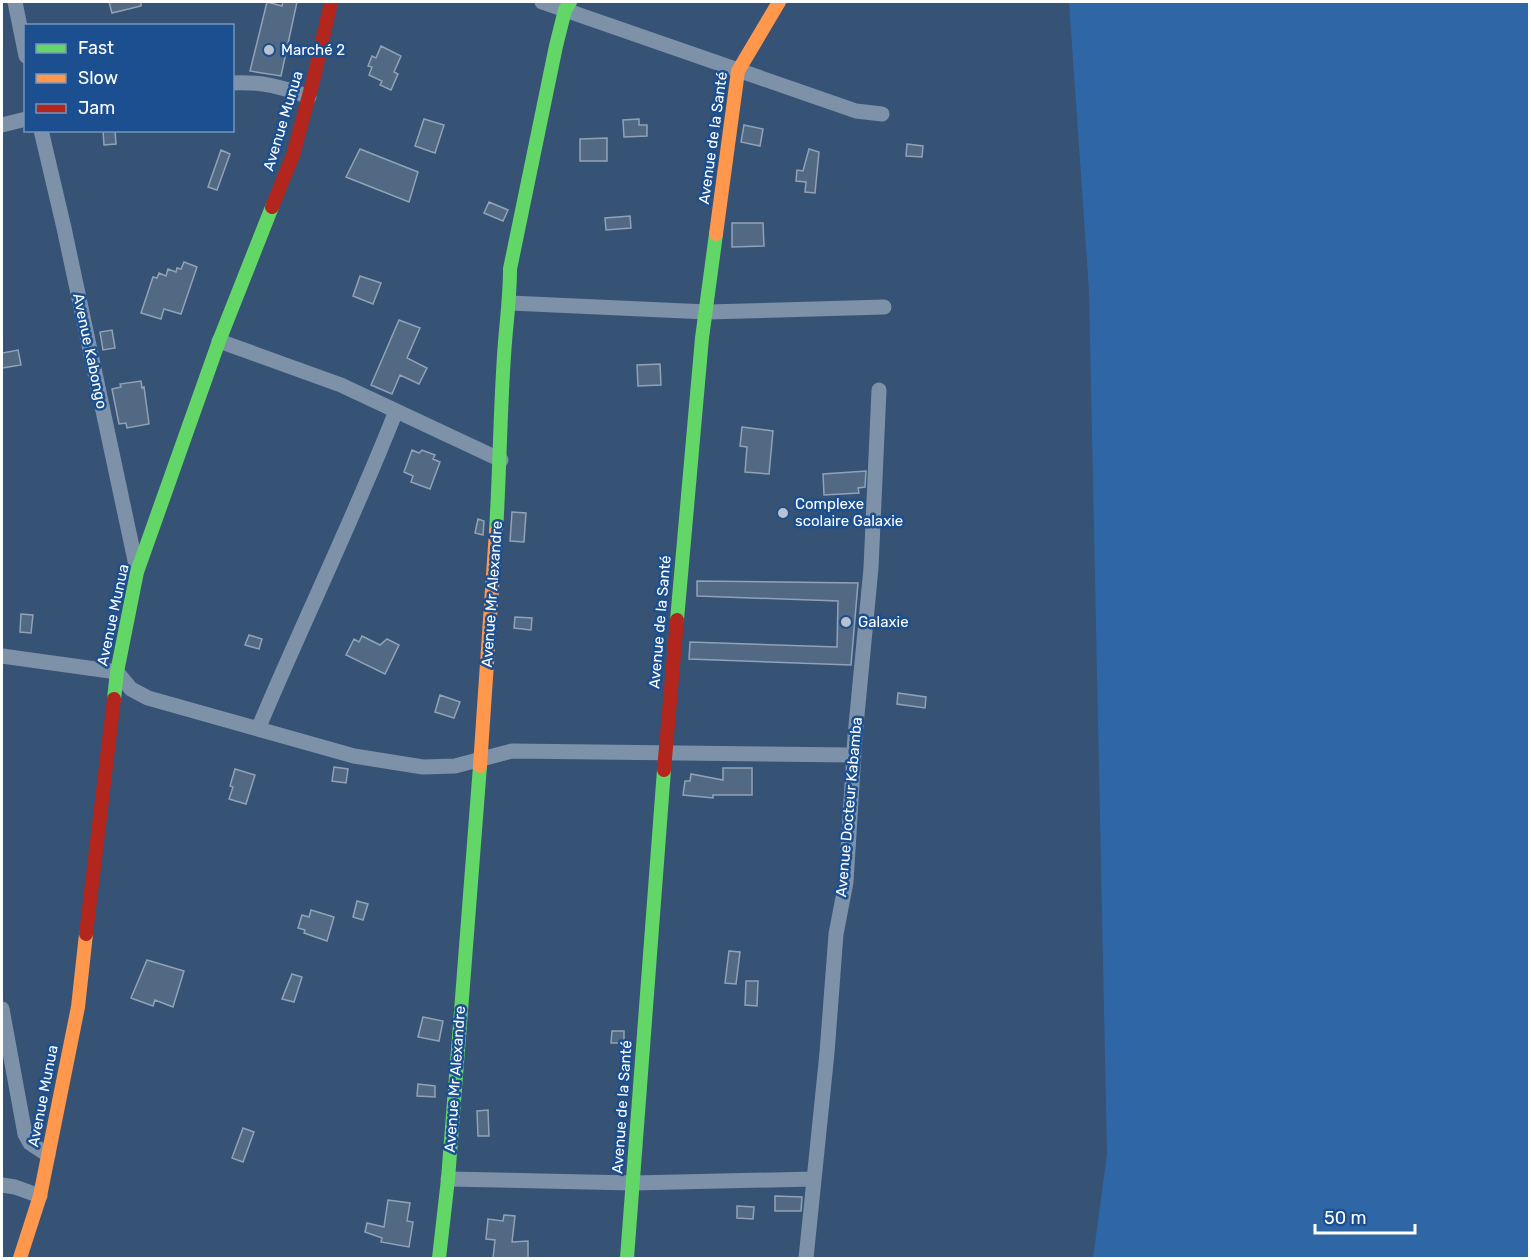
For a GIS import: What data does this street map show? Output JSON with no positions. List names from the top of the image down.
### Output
{
  "streets": {
    "street": [
      "Avenue Munua",
      "Avenue de la Santé",
      "Avenue Kabongo",
      "Avenue Mr Alexandre",
      "Avenue Docteur Kabamba"
    ]
  },
  "crossings": [
    ["Avenue Munua", "Avenue Kabongo"]
  ],
  "places": ["Marché 2", "Complexe scolaire Galaxie", "Galaxie"],
  "legend": ["Fast", "Slow", "Jam"],
  "scale_bar": "50 m"
}
